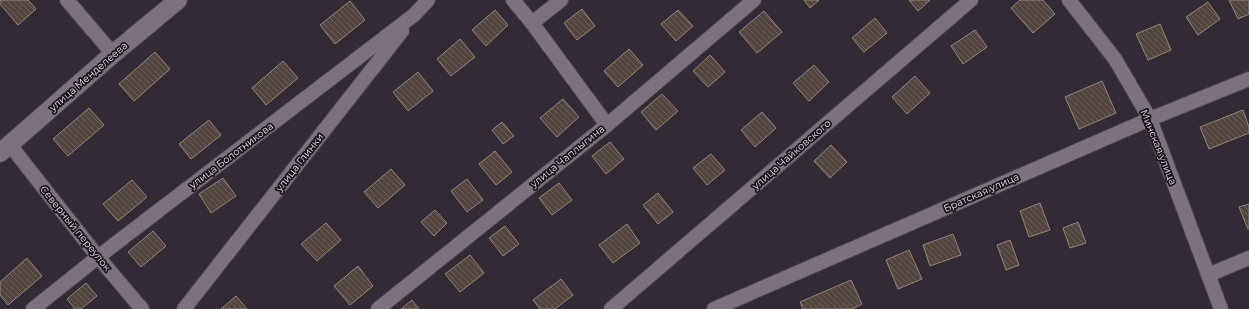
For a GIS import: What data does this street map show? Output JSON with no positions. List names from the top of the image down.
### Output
{
  "streets": {
    "street": [
      "улица Менделеева",
      "Минская улица",
      "улица Чайковского",
      "улица Болотникова",
      "улица Чаплыгина",
      "улица Глинки",
      "Братская улица",
      "Северный переулок"
    ]
  },
  "crossings": [
    ["улица Менделеева", "Северный переулок"],
    ["Минская улица", "Братская улица"],
    ["улица Болотникова", "улица Глинки"],
    ["улица Болотникова", "Северный переулок"]
  ]
}
